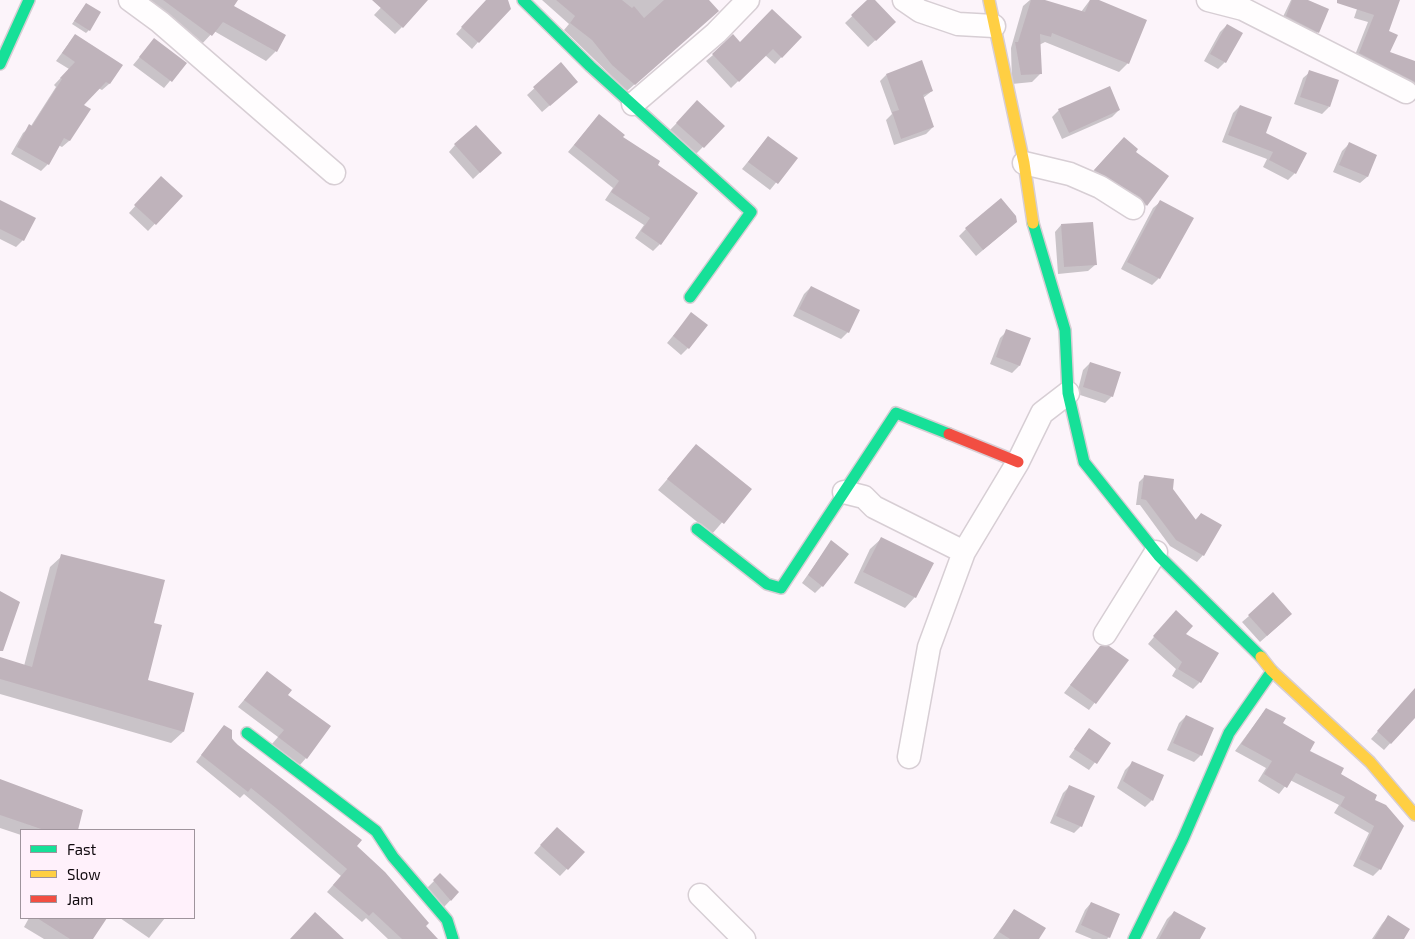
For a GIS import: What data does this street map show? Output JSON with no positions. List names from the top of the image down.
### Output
{
  "legend": ["Fast", "Slow", "Jam"]
}
